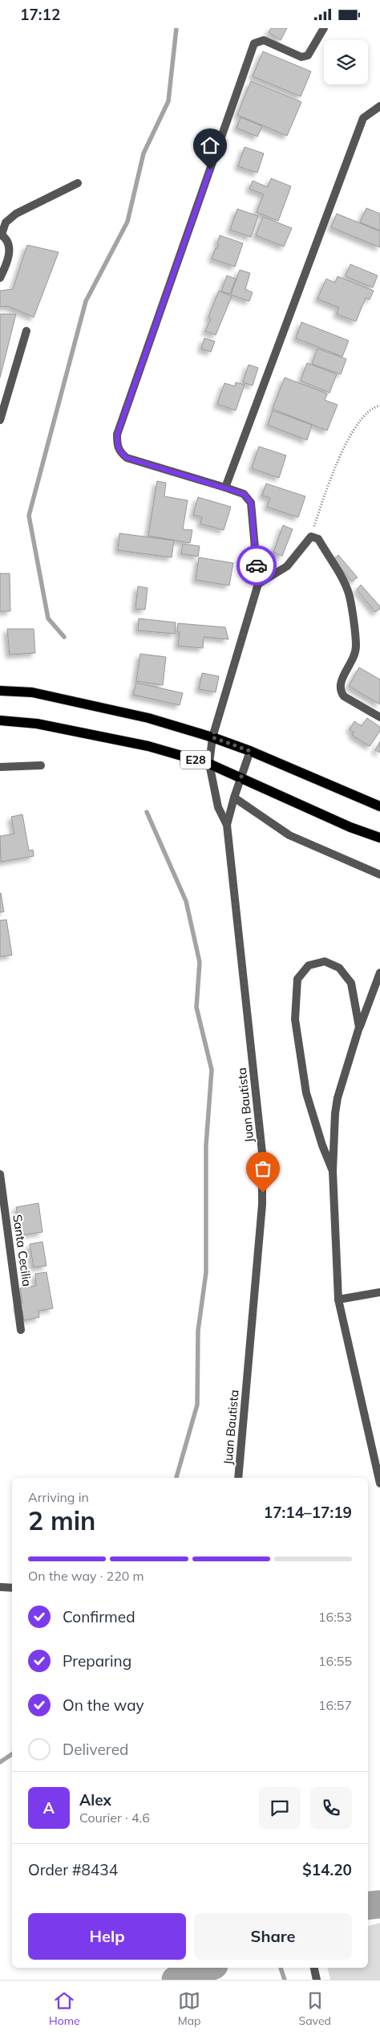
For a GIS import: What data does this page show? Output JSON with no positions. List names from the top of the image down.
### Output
{
  "streets": {
    "main road": ["E28"],
    "street": ["Juan Bautista", "Santa Cecilia"]
  },
  "crossings": [
    ["E28", "Juan Bautista"]
  ],
  "page": {
    "status": "17:12",
    "heading": ["2 min", "Arriving in", "17:14–17:19"],
    "panel": [
      "Alex",
      "Courier · 4.6",
      "Order #8434",
      "$14.20"
    ],
    "bar": "On the way · 220 m",
    "list": [
      ["Confirmed", "16:53"],
      ["Preparing", "16:55"],
      ["On the way", "16:57"],
      "Delivered"
    ],
    "round": "A",
    "buttons": ["Help", "Share"],
    "tabs": ["Home", "Map", "Saved"]
  }
}
